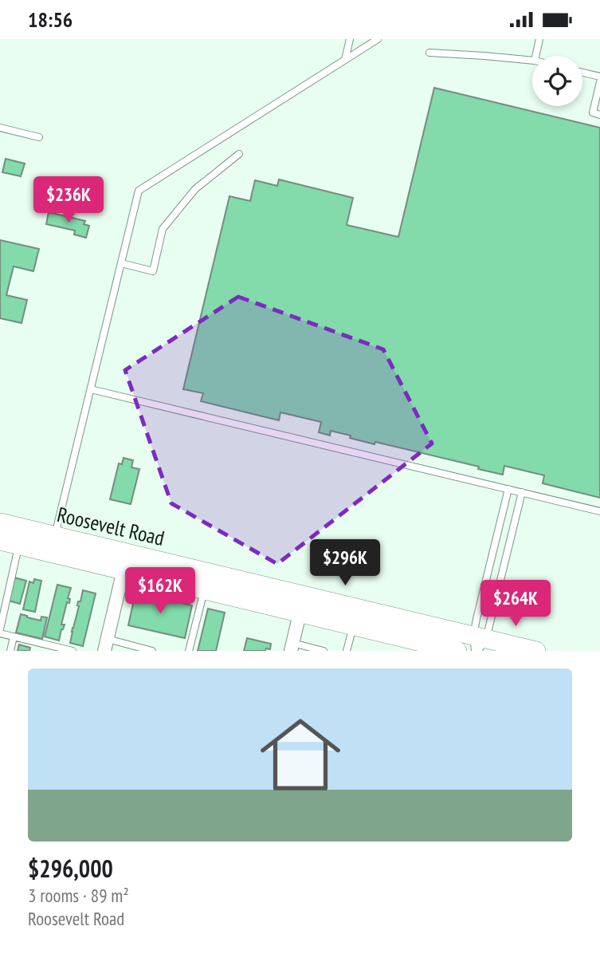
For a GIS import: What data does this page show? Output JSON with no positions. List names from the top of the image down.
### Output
{
  "streets": {
    "main road": ["Roosevelt Road"]
  },
  "page": {
    "status": "18:56",
    "price": [
      "$236K",
      "$296K",
      "$162K",
      "$264K"
    ],
    "list": [
      {
        "name": "$296,000",
        "note": "3 rooms · 89 m² · Roosevelt Road"
      }
    ]
  }
}
